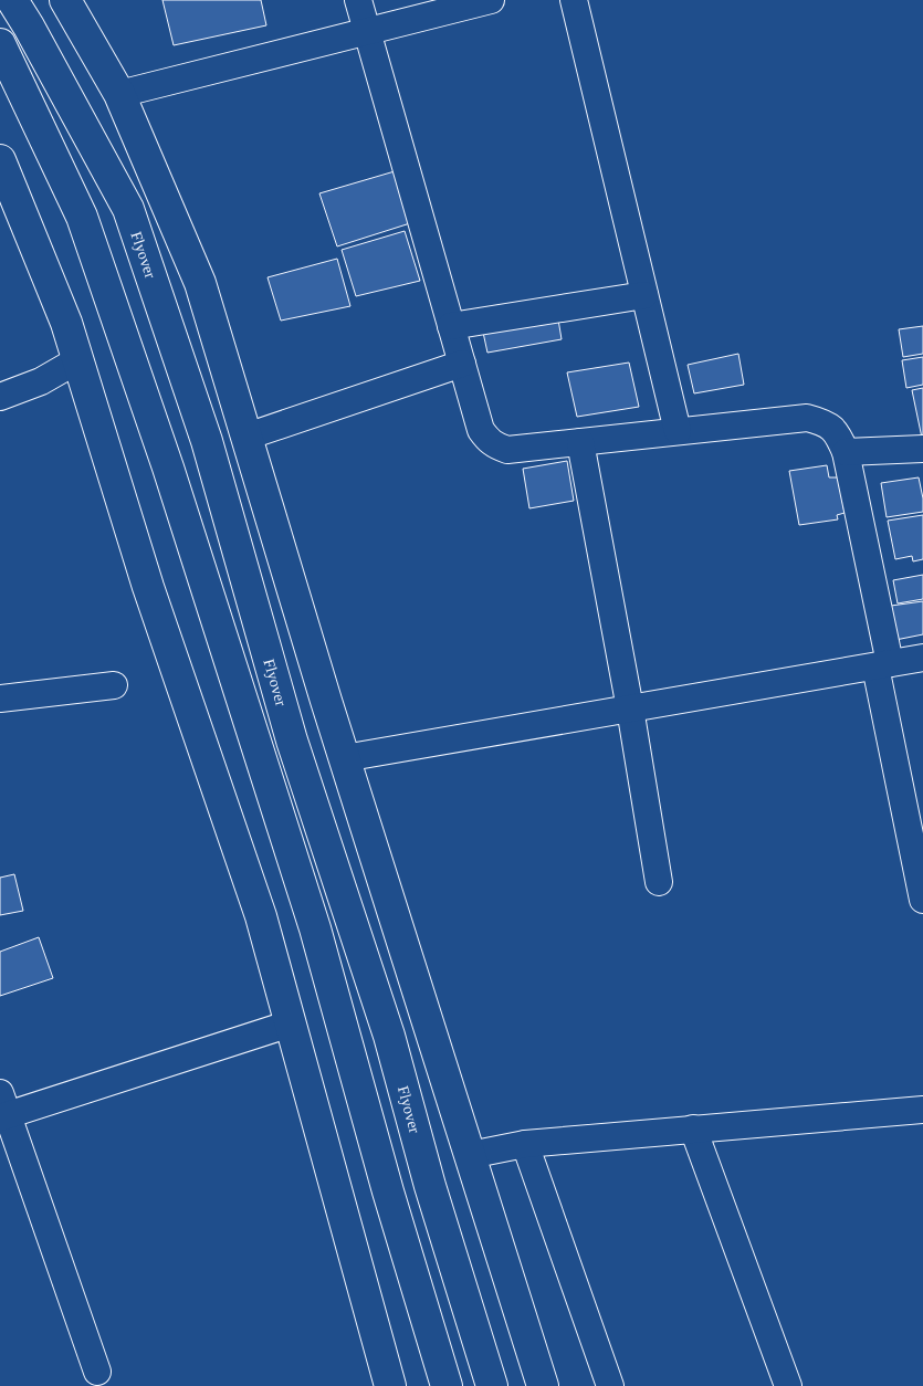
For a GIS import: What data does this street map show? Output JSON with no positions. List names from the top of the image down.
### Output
{
  "streets": {
    "main road": ["Flyover"]
  }
}
